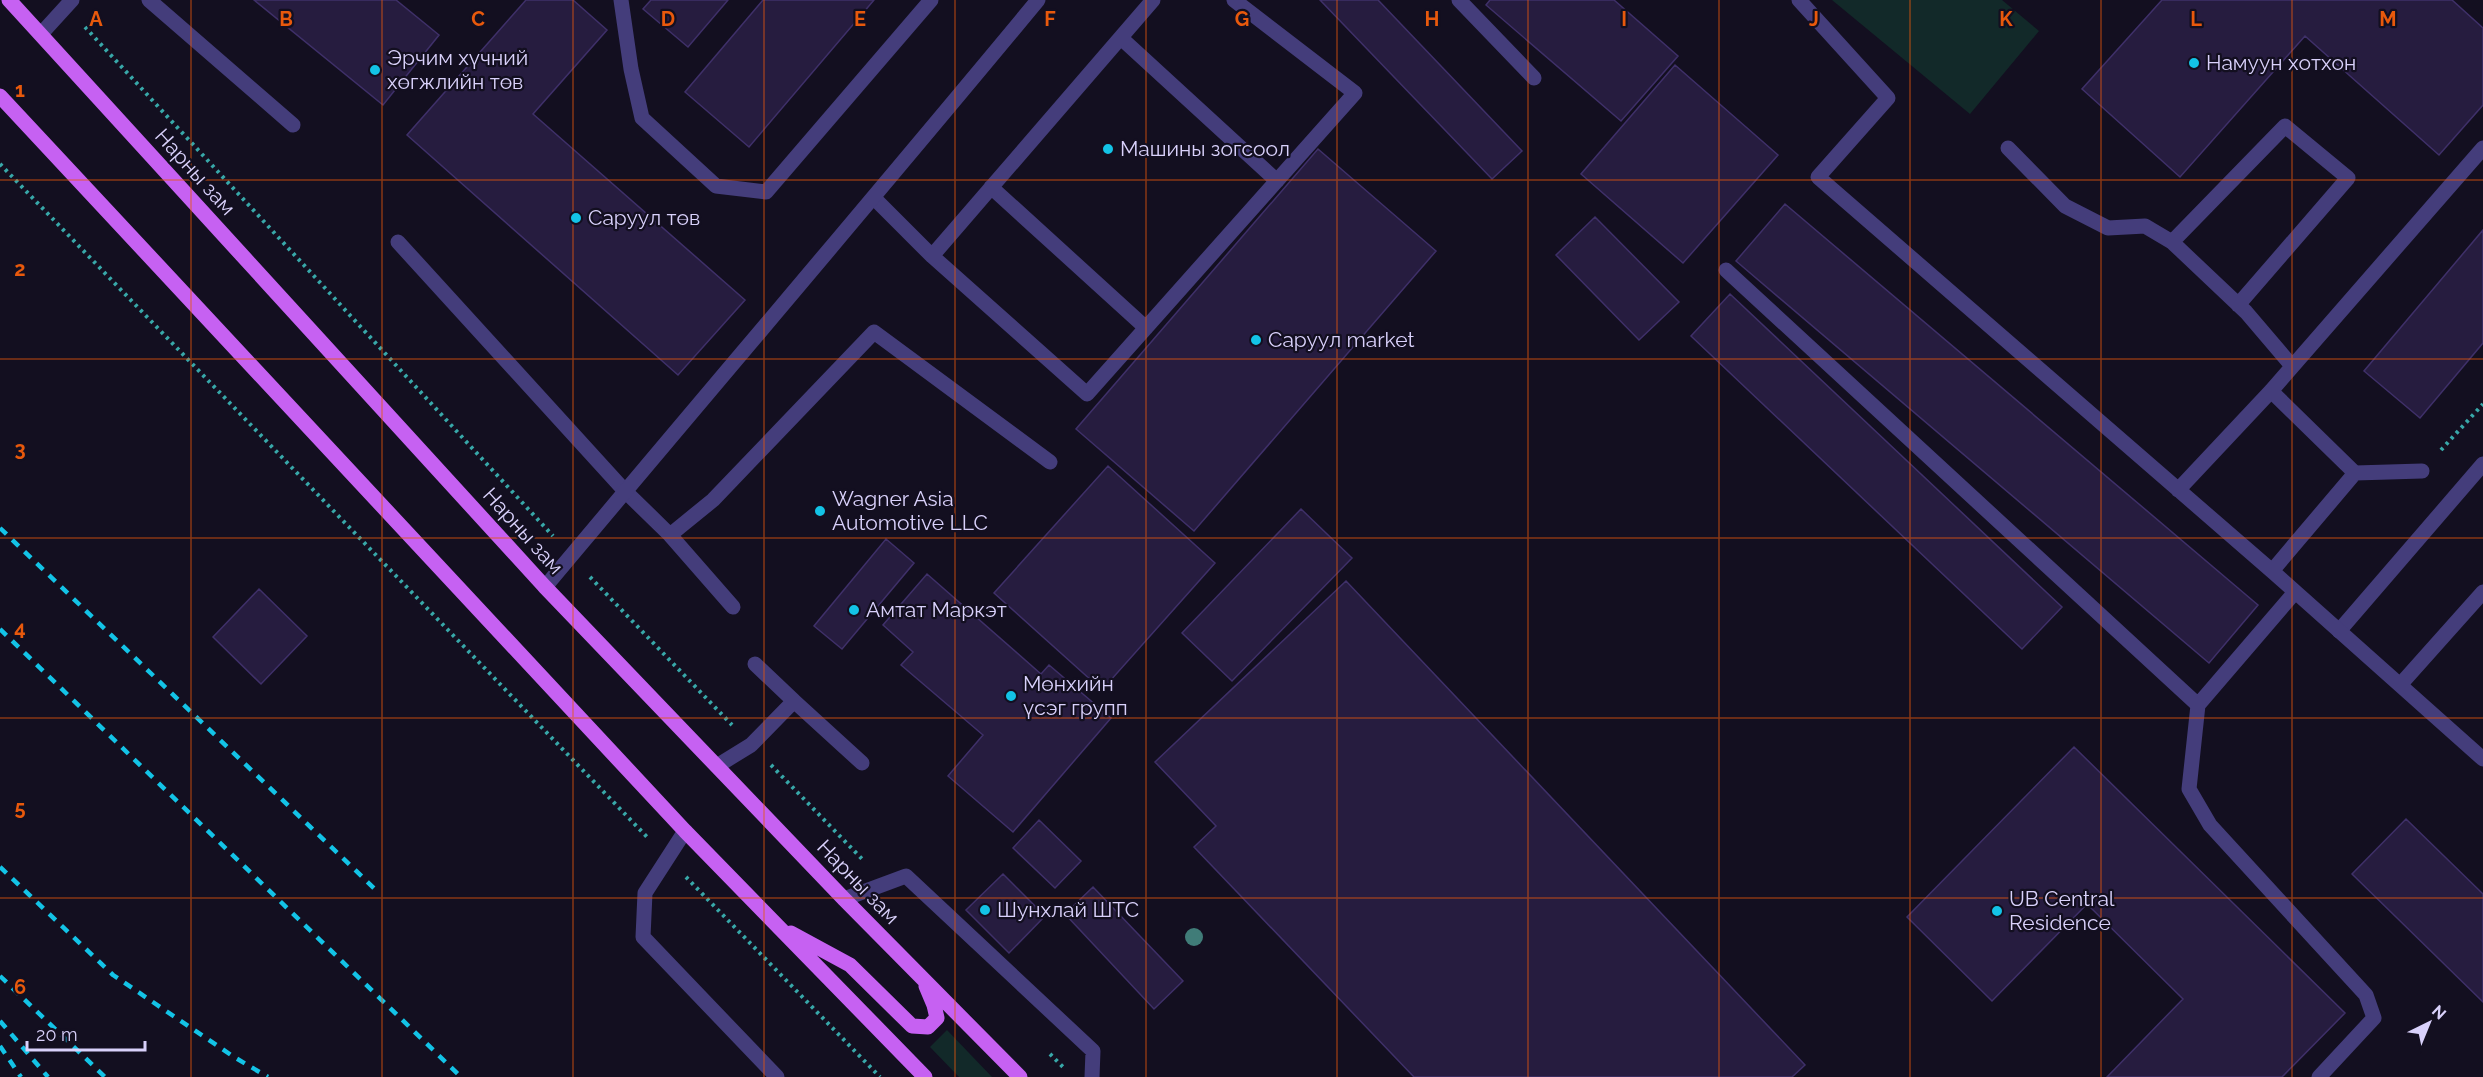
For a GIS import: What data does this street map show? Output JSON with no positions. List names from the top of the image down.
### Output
{
  "streets": {
    "main road": ["Нарны зам"]
  },
  "places": [
    "Намуун хотхон",
    "Эрчим хүчний хөгжлийн төв",
    "Машины зогсоол",
    "Саруул төв",
    "Саруул market",
    "Wagner Asia Automotive LLC",
    "Амтат Маркэт",
    "Мөнхийн үсэг групп",
    "Шунхлай ШТС",
    "UB Central Residence"
  ],
  "scale_bar": "20 m",
  "north": "top right",
  "grid": {
    "columns": [
      "A",
      "B",
      "C",
      "D",
      "E",
      "F",
      "G",
      "H",
      "I",
      "J",
      "K",
      "L",
      "M"
    ],
    "rows": [
      "1",
      "2",
      "3",
      "4",
      "5",
      "6"
    ]
  }
}
